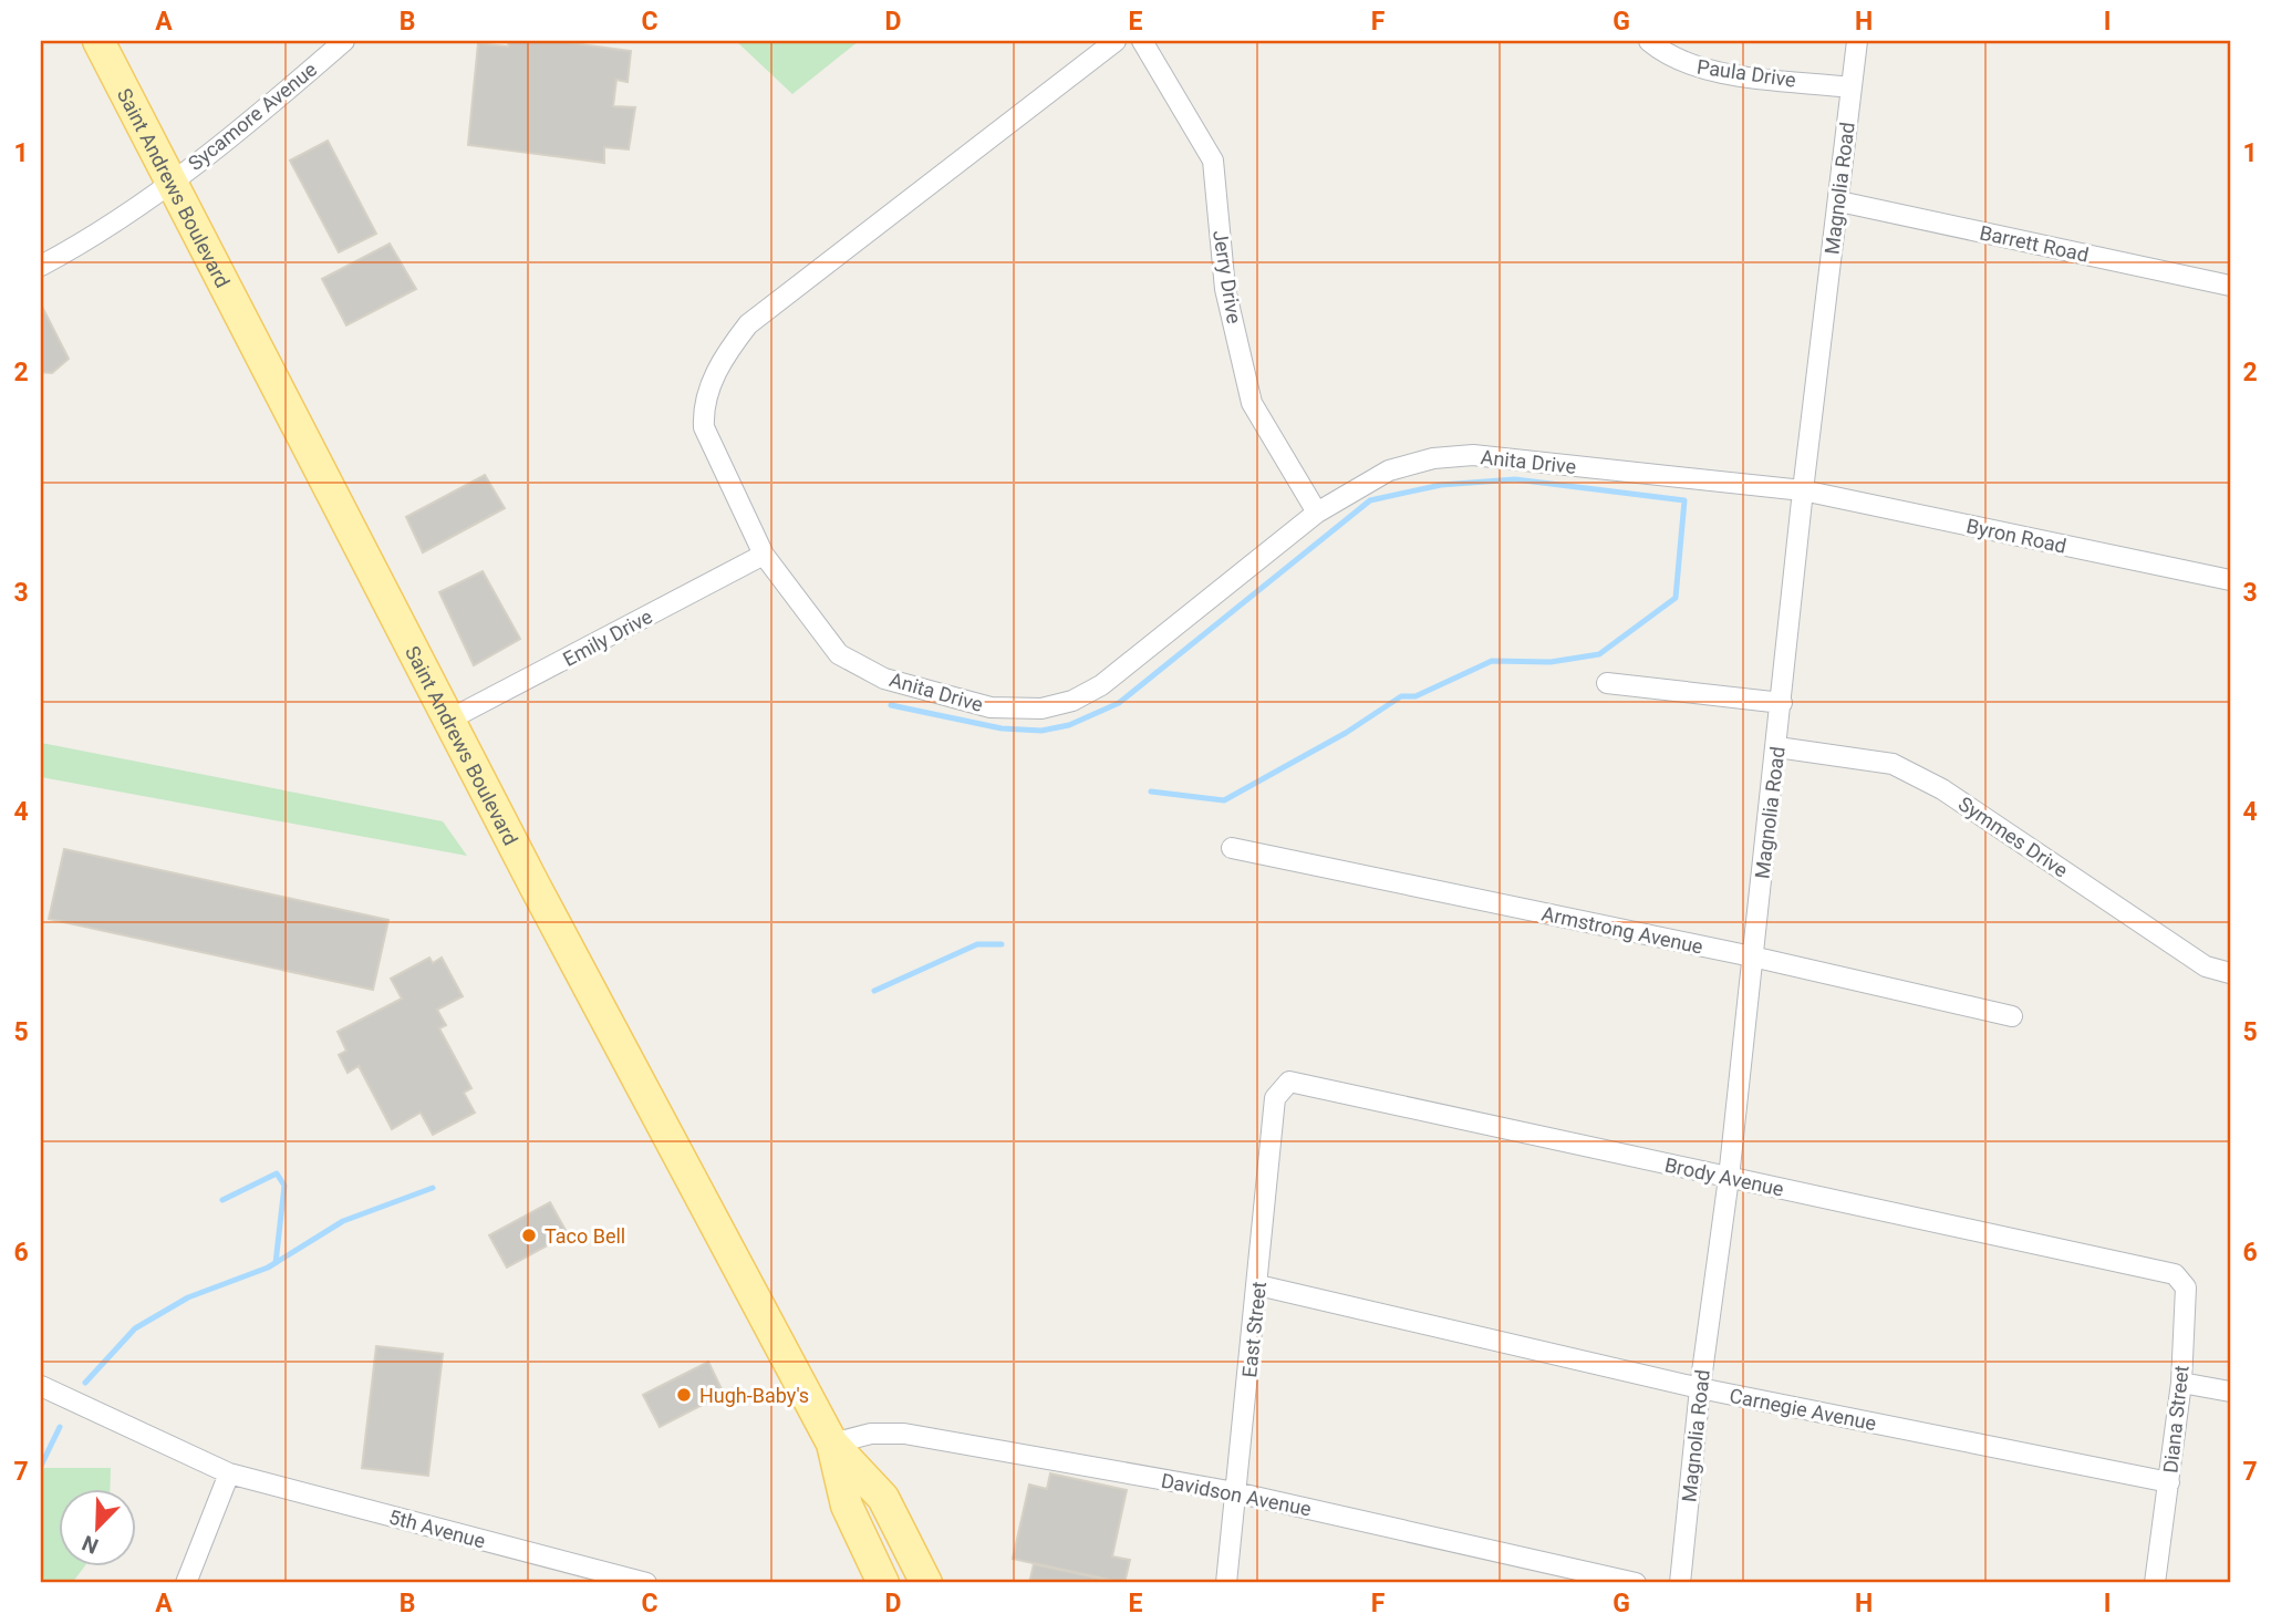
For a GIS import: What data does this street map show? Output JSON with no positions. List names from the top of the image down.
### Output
{
  "streets": {
    "main road": ["Saint Andrews Boulevard"],
    "street": [
      "Paula Drive",
      "Sycamore Avenue",
      "Magnolia Road",
      "Barrett Road",
      "Jerry Drive",
      "Anita Drive",
      "Byron Road",
      "Emily Drive",
      "Symmes Drive",
      "Armstrong Avenue",
      "Brody Avenue",
      "East Street",
      "Carnegie Avenue",
      "Diana Street",
      "Davidson Avenue",
      "5th Avenue"
    ]
  },
  "crossings": [
    ["Paula Drive", "Magnolia Road"],
    ["Sycamore Avenue", "Saint Andrews Boulevard"],
    ["Saint Andrews Boulevard", "Emily Drive"],
    ["Saint Andrews Boulevard", "Davidson Avenue"],
    ["Magnolia Road", "Barrett Road"],
    ["Magnolia Road", "Anita Drive"],
    ["Magnolia Road", "Byron Road"],
    ["Magnolia Road", "Symmes Drive"],
    ["Magnolia Road", "Armstrong Avenue"],
    ["Magnolia Road", "Brody Avenue"],
    ["Magnolia Road", "Carnegie Avenue"],
    ["Jerry Drive", "Anita Drive"],
    ["Anita Drive", "Byron Road"],
    ["Anita Drive", "Emily Drive"],
    ["Brody Avenue", "East Street"],
    ["Brody Avenue", "Diana Street"],
    ["East Street", "Carnegie Avenue"],
    ["East Street", "Davidson Avenue"],
    ["Carnegie Avenue", "Diana Street"]
  ],
  "places": ["Taco Bell", "Hugh-Baby's"],
  "north": "bottom left",
  "grid": {
    "columns": [
      "A",
      "B",
      "C",
      "D",
      "E",
      "F",
      "G",
      "H",
      "I"
    ],
    "rows": [
      "1",
      "2",
      "3",
      "4",
      "5",
      "6",
      "7"
    ]
  }
}
